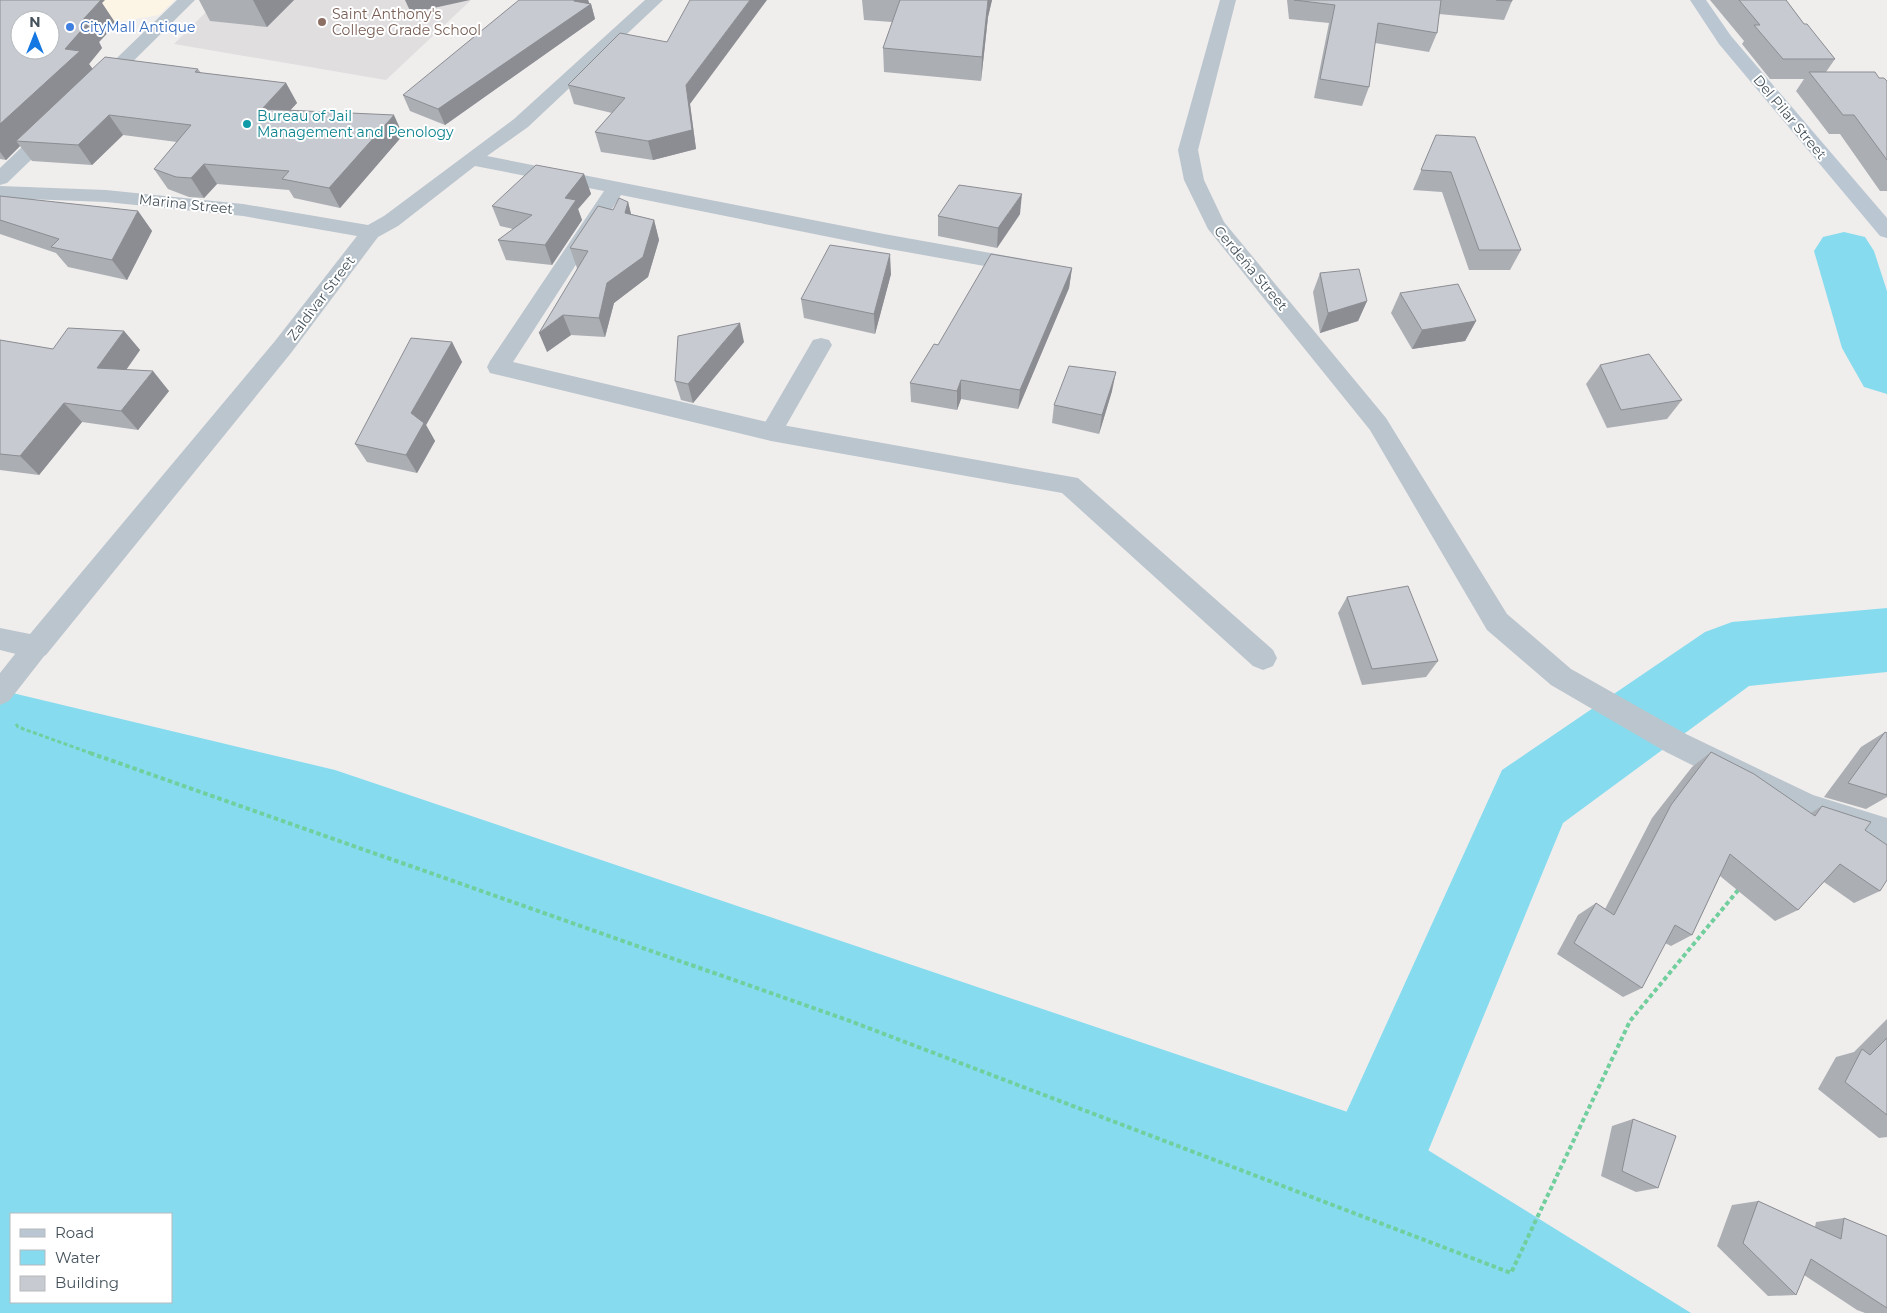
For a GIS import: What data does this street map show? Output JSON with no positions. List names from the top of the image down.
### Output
{
  "streets": {
    "street": [
      "Del Pilar Street",
      "Marina Street",
      "Cerdeña Street",
      "Zaldivar Street"
    ]
  },
  "crossings": [
    ["Marina Street", "Zaldivar Street"]
  ],
  "places": ["Saint Anthony's College Grade School", "CityMall Antique", "Bureau of Jail Management and Penology"],
  "legend": ["Road", "Water", "Building"],
  "north": "top"
}
